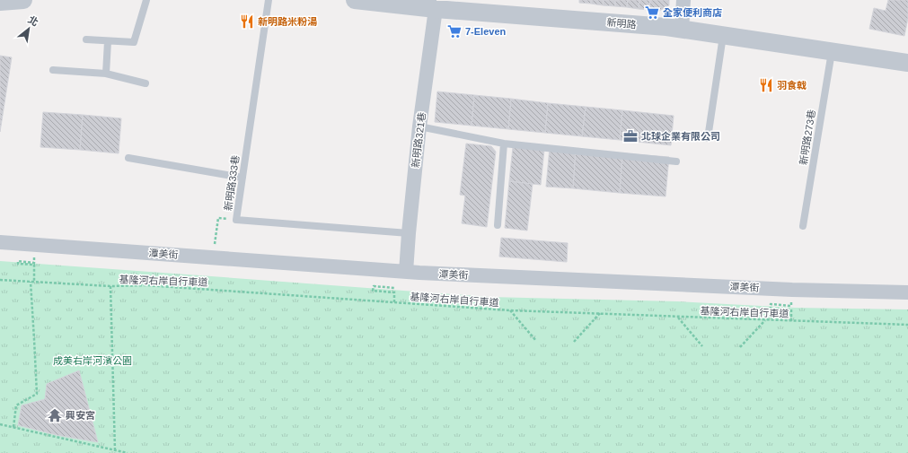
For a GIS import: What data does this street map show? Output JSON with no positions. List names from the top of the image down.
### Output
{
  "streets": {
    "street": ["新明路", "新明路321巷", "潭美街"],
    "lane": ["新明路273巷", "新明路333巷"],
    "path": ["基隆河右岸自行車道"]
  },
  "crossings": [
    ["新明路", "新明路273巷"],
    ["新明路", "新明路321巷"],
    ["新明路321巷", "新明路333巷"],
    ["新明路321巷", "潭美街"]
  ],
  "parks": ["成美右岸河濱公園"],
  "places": {
    "supermarket": ["全家便利商店", "7-Eleven"],
    "restaurant": ["新明路米粉湯", "羽食戟"],
    "office": ["北球企業有限公司"],
    "temple": ["興安宮"]
  },
  "north": "top right"
}
